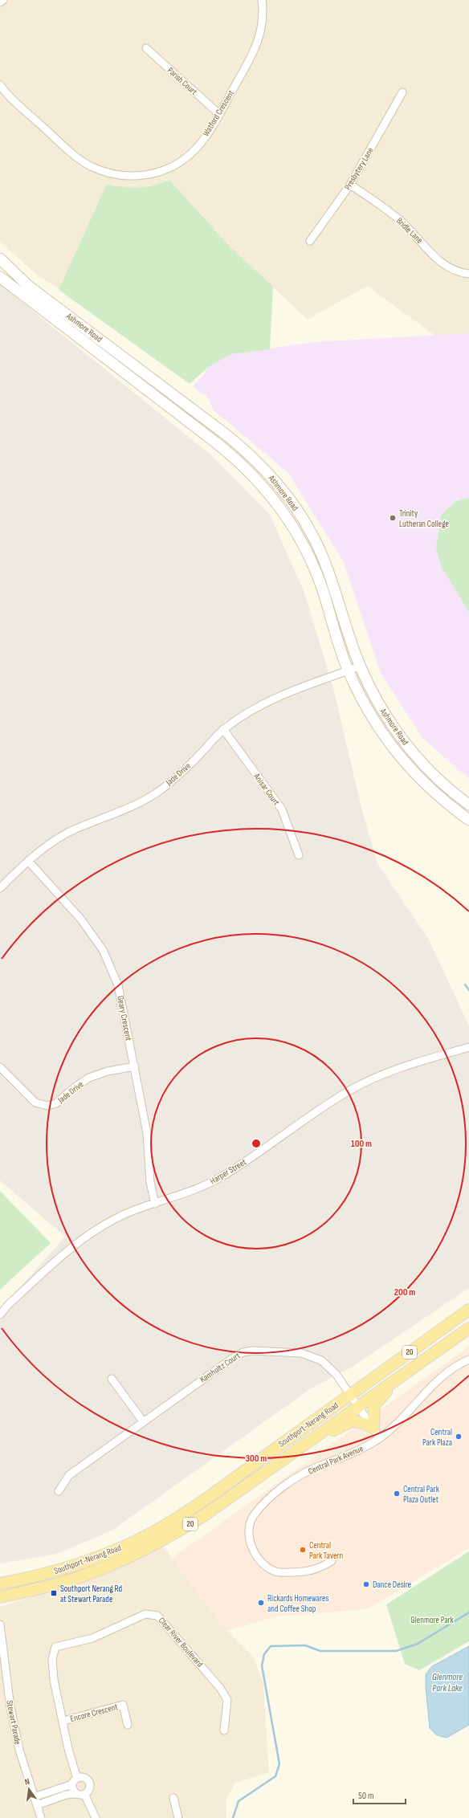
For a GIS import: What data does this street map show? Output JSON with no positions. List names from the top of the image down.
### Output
{
  "streets": {
    "main road": ["Ashmore Road", "20", "Southport-Nerang Road"],
    "street": [
      "Parish Court",
      "Watford Crescent",
      "Presbytery Lane",
      "Bridle Lane",
      "Jade Drive",
      "Anisar Court",
      "Geary Crescent",
      "Harper Street",
      "Kamholtz Court",
      "Central Park Avenue",
      "Clear River Boulevard",
      "Encore Crescent",
      "Stewart Parade"
    ]
  },
  "crossings": [
    ["Parish Court", "Watford Crescent"],
    ["Presbytery Lane", "Bridle Lane"],
    ["Ashmore Road", "Jade Drive"],
    ["Jade Drive", "Anisar Court"],
    ["Jade Drive", "Geary Crescent"],
    ["Geary Crescent", "Harper Street"],
    ["Kamholtz Court", "Southport-Nerang Road"],
    ["Kamholtz Court", "Central Park Avenue"],
    ["Clear River Boulevard", "Encore Crescent"]
  ],
  "water": ["Glenmore Park Lake"],
  "parks": ["Glenmore Park"],
  "places": {
    "other": [
      "Trinity Lutheran College",
      "Central Park Plaza",
      "Central Park Plaza Outlet",
      "Central Park Tavern",
      "Dance Desire",
      "Rickards Homewares and Coffee Shop"
    ],
    "transit": ["Southport Nerang Rd at Stewart Parade"]
  },
  "scale_bar": "50 m",
  "north": "top",
  "rings": ["100 m", "200 m", "300 m"]
}
